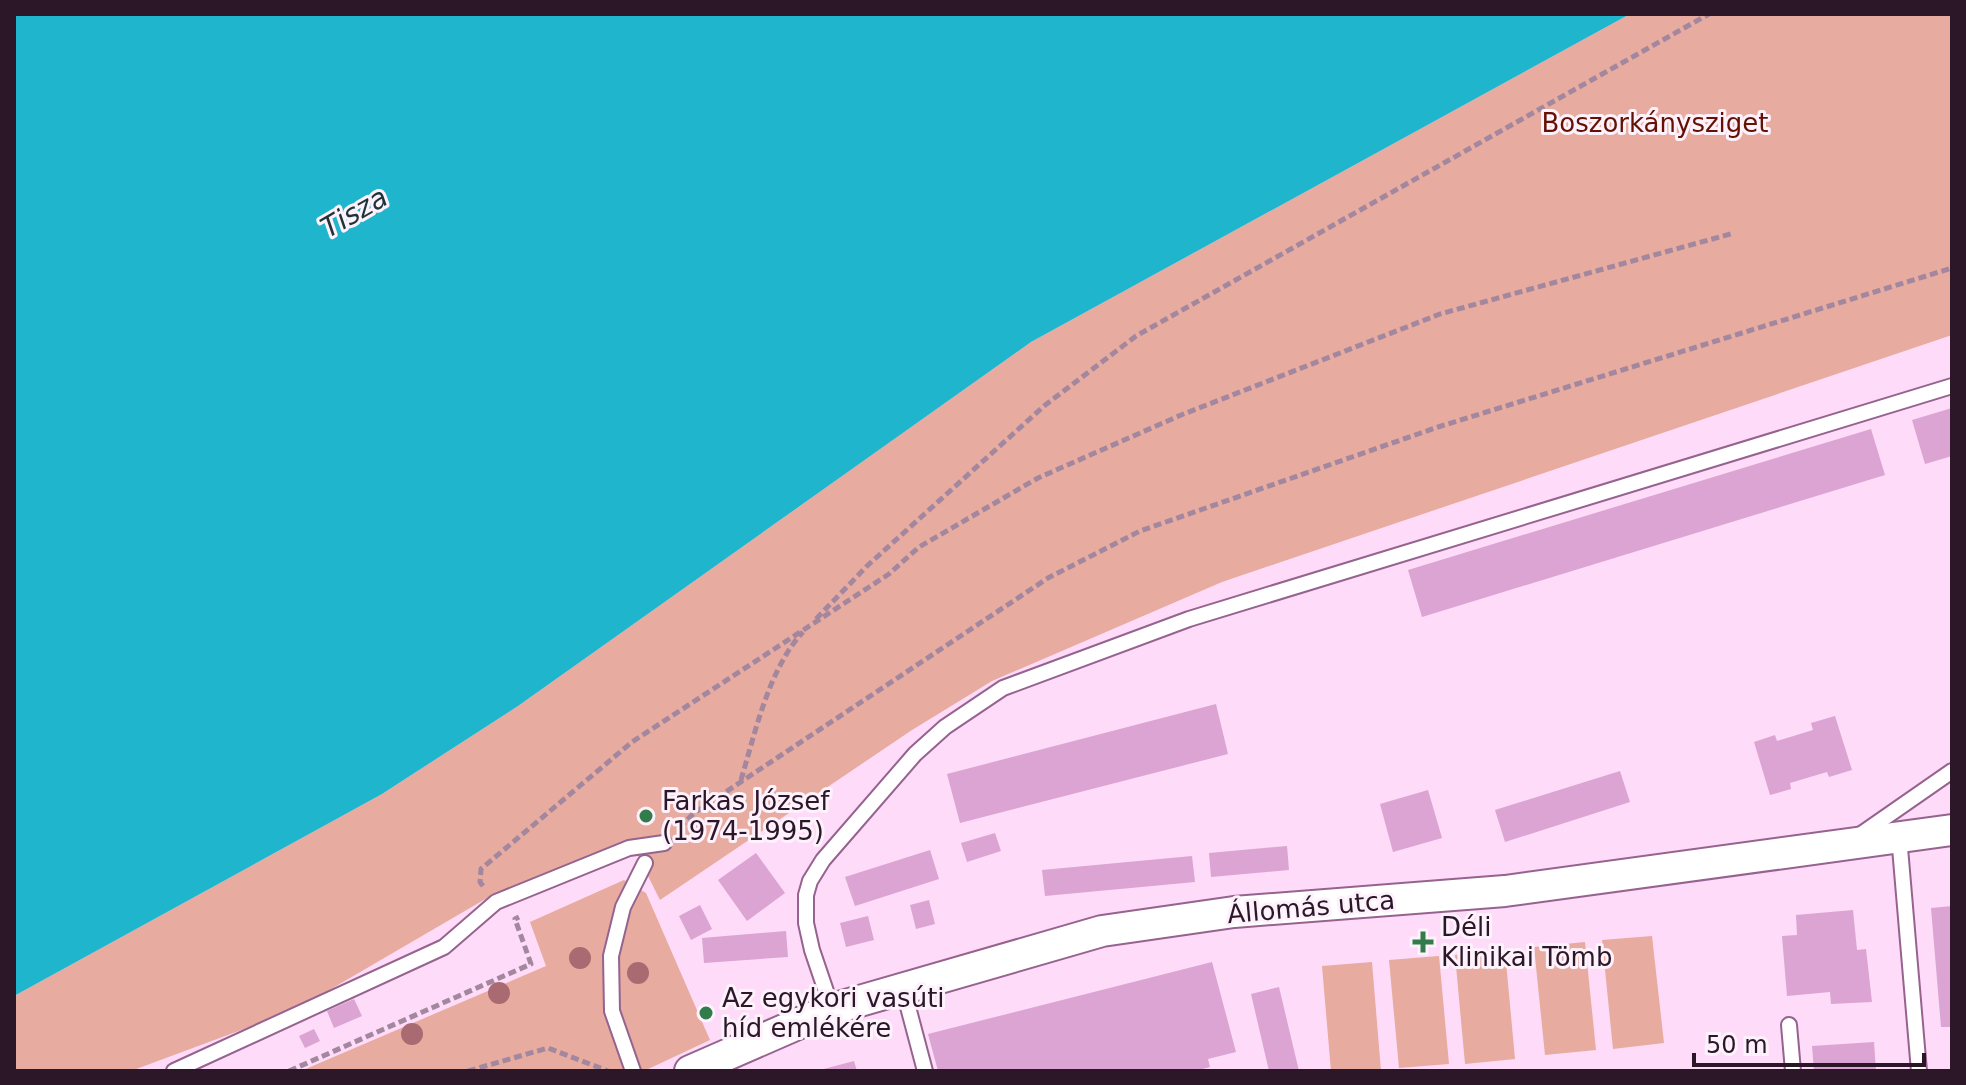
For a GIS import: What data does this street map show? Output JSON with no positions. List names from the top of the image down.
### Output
{
  "streets": {
    "street": ["Állomás utca"]
  },
  "water": ["Tisza"],
  "parks": ["Boszorkánysziget"],
  "places": {
    "other": ["Farkas József (1974-1995)", "Az egykori vasúti híd emlékére"],
    "health": ["Déli Klinikai Tömb"]
  },
  "scale_bar": "50 m"
}
